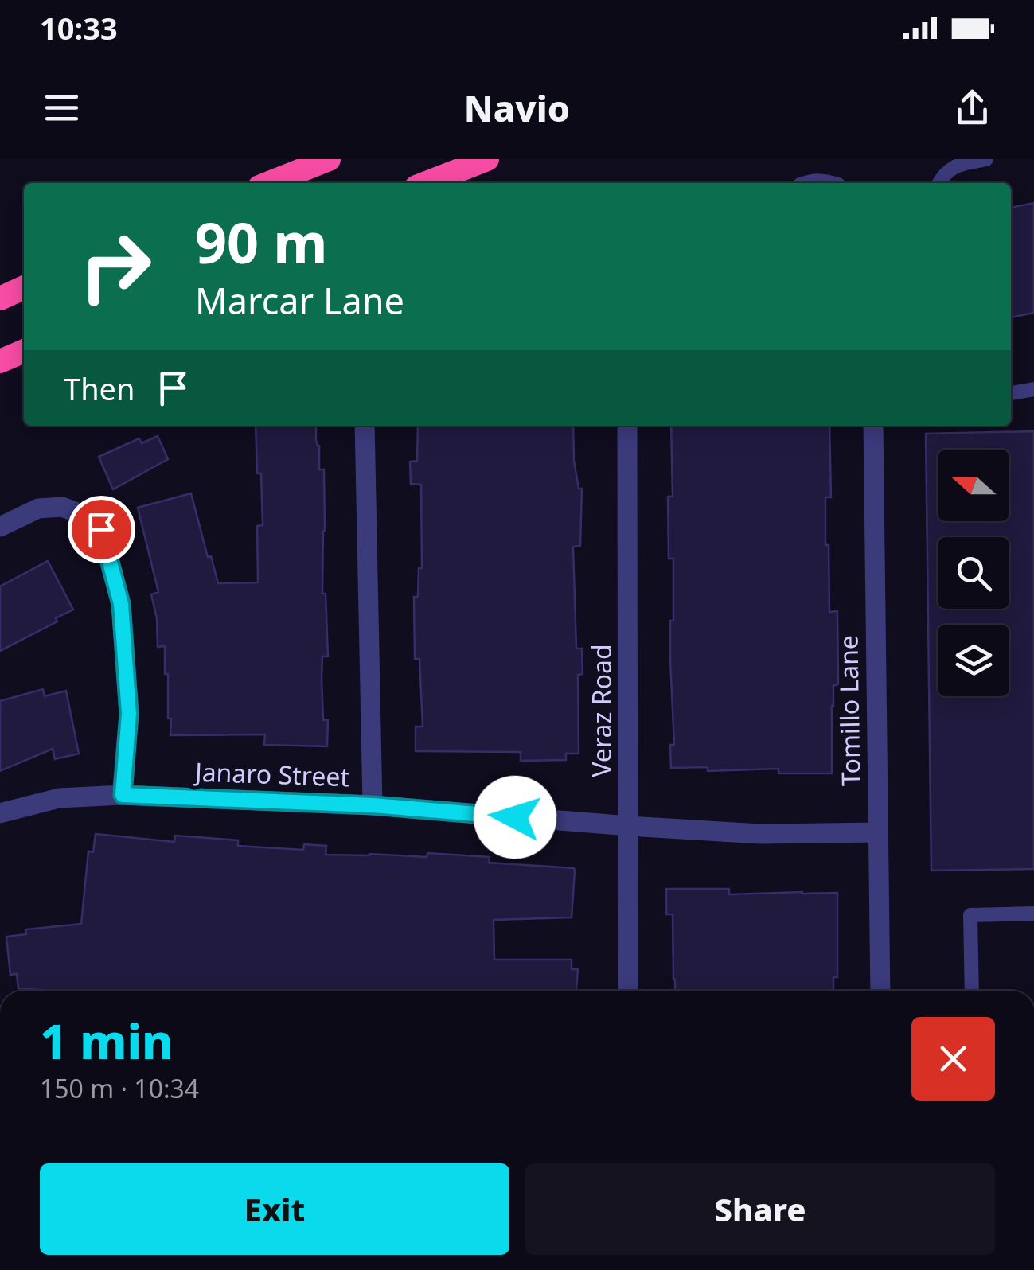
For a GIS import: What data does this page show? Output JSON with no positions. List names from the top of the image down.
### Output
{
  "streets": {
    "street": ["Veraz Road", "Tomillo Lane", "Janaro Street"]
  },
  "crossings": [
    ["Veraz Road", "Janaro Street"],
    ["Tomillo Lane", "Janaro Street"]
  ],
  "north": "left",
  "page": {
    "status": "10:33",
    "header": "Navio",
    "turn": ["90 m", "Marcar Lane"],
    "then": "Then",
    "heading": ["1 min", "150 m · 10:34"],
    "buttons": ["Exit", "Share"]
  }
}
